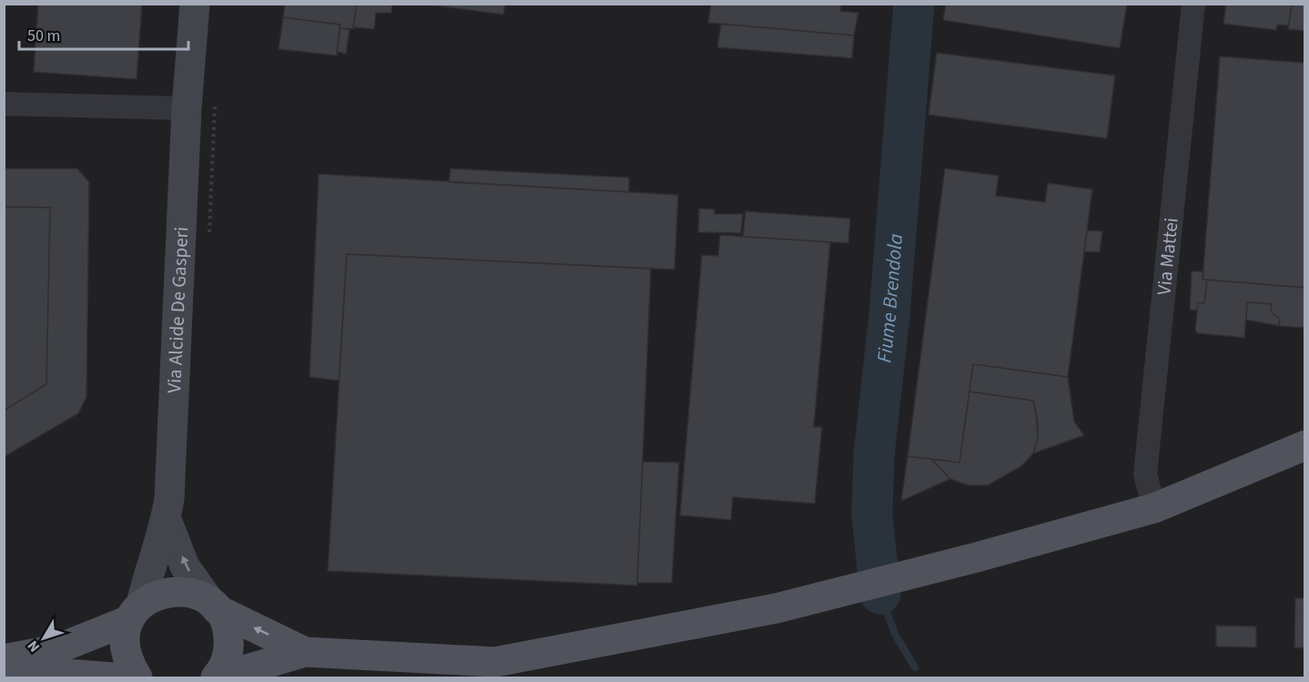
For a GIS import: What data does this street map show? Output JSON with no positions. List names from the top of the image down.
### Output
{
  "streets": {
    "main road": ["Via Alcide De Gasperi"],
    "street": ["Via Mattei"]
  },
  "water": ["Fiume Brendola"],
  "scale_bar": "50 m",
  "north": "bottom left"
}
